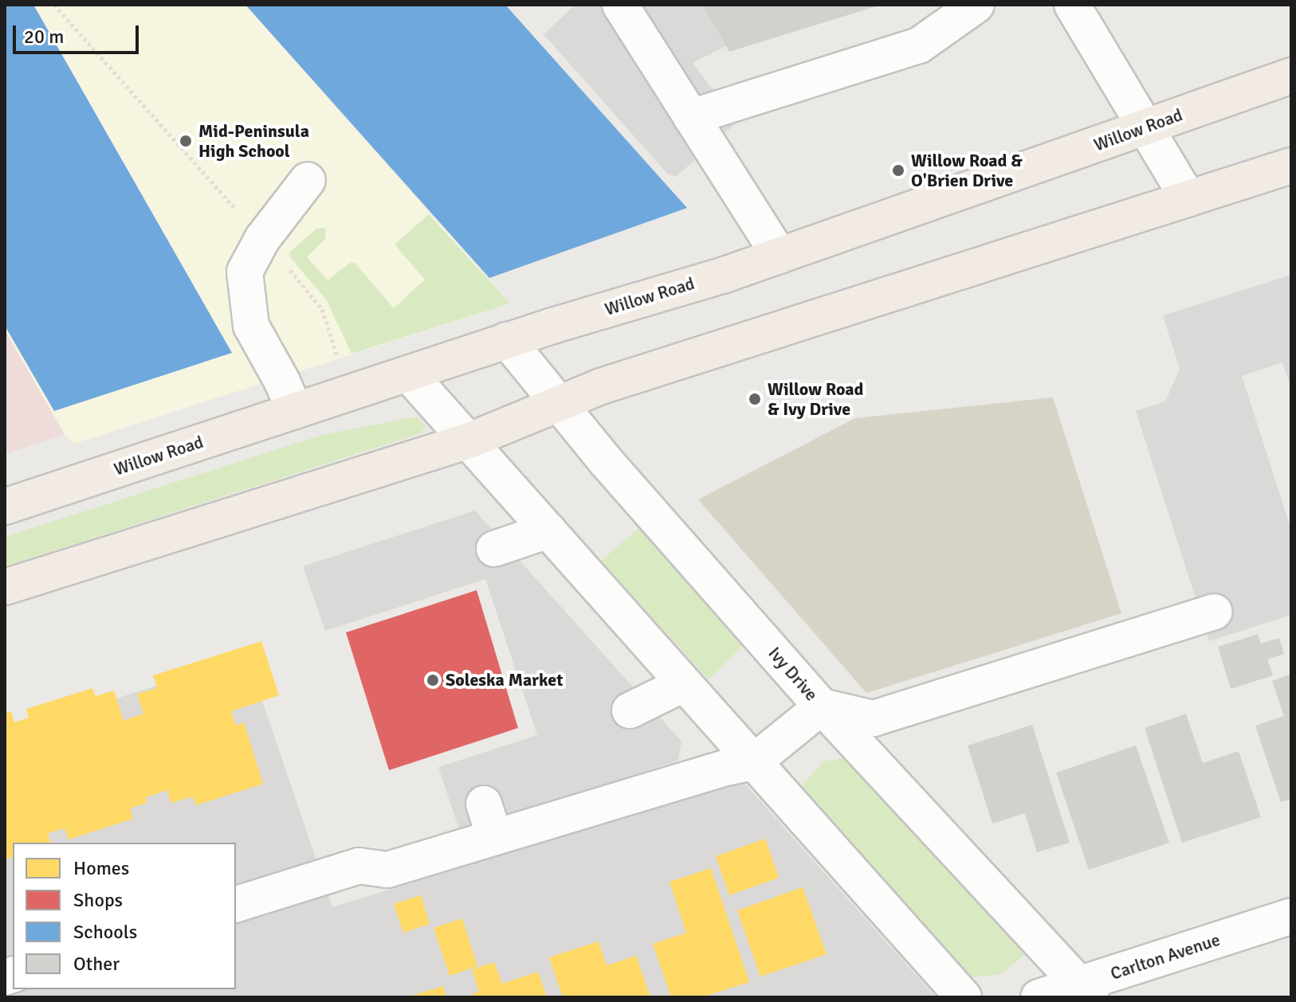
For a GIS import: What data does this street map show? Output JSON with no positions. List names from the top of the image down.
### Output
{
  "streets": {
    "main road": ["Willow Road"],
    "street": ["Ivy Drive", "Carlton Avenue"]
  },
  "crossings": [
    ["Willow Road", "Ivy Drive"],
    ["Ivy Drive", "Carlton Avenue"]
  ],
  "places": [
    "Mid-Peninsula High School",
    "Willow Road & O'Brien Drive",
    "Willow Road & Ivy Drive",
    "Soleska Market"
  ],
  "legend": [
    "Homes",
    "Shops",
    "Schools",
    "Other"
  ],
  "scale_bar": "20 m"
}
